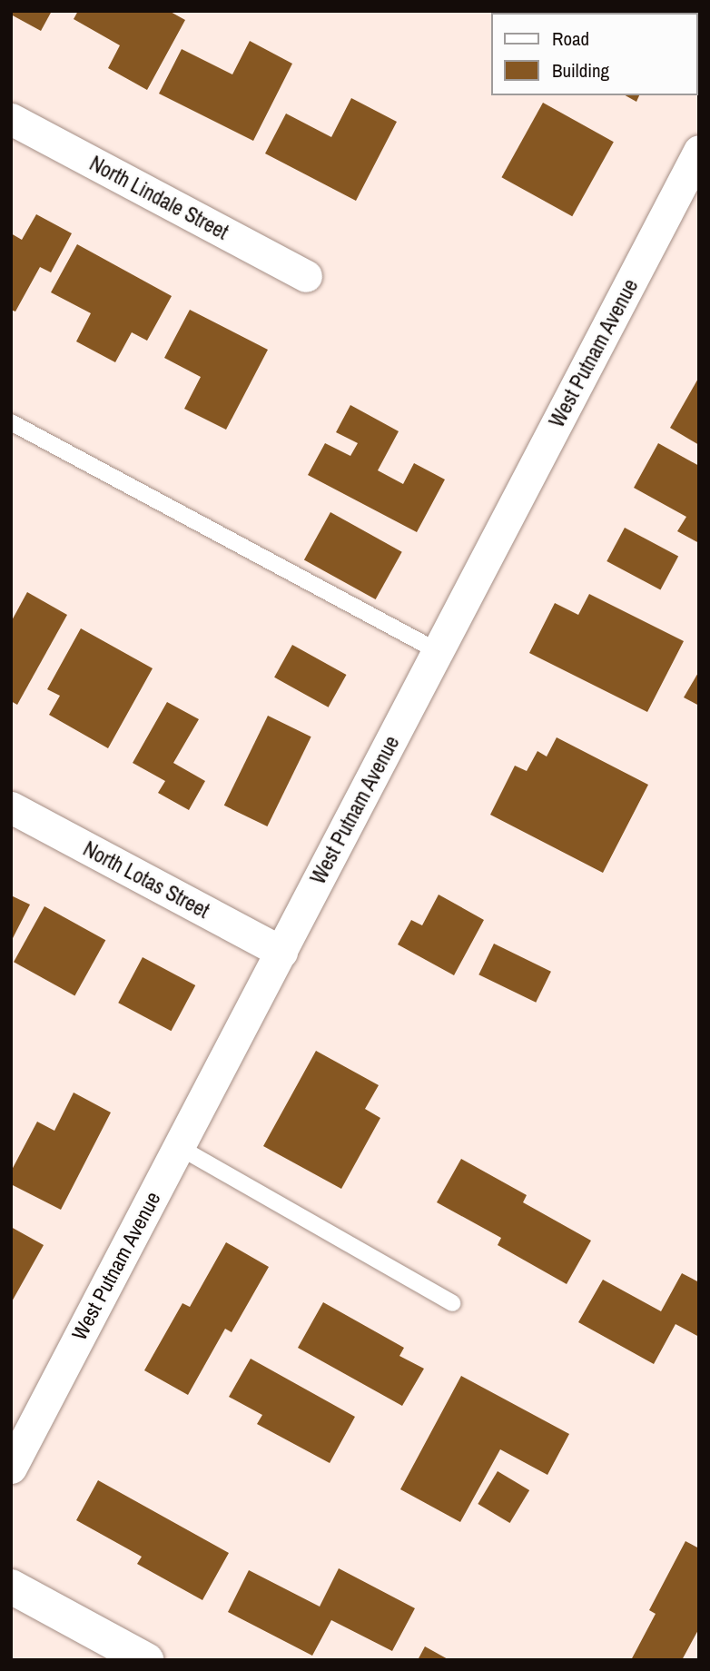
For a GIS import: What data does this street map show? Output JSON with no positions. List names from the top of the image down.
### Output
{
  "streets": {
    "street": ["North Lindale Street", "West Putnam Avenue", "North Lotas Street"]
  },
  "crossings": [
    ["West Putnam Avenue", "North Lotas Street"]
  ],
  "legend": ["Road", "Building"]
}
